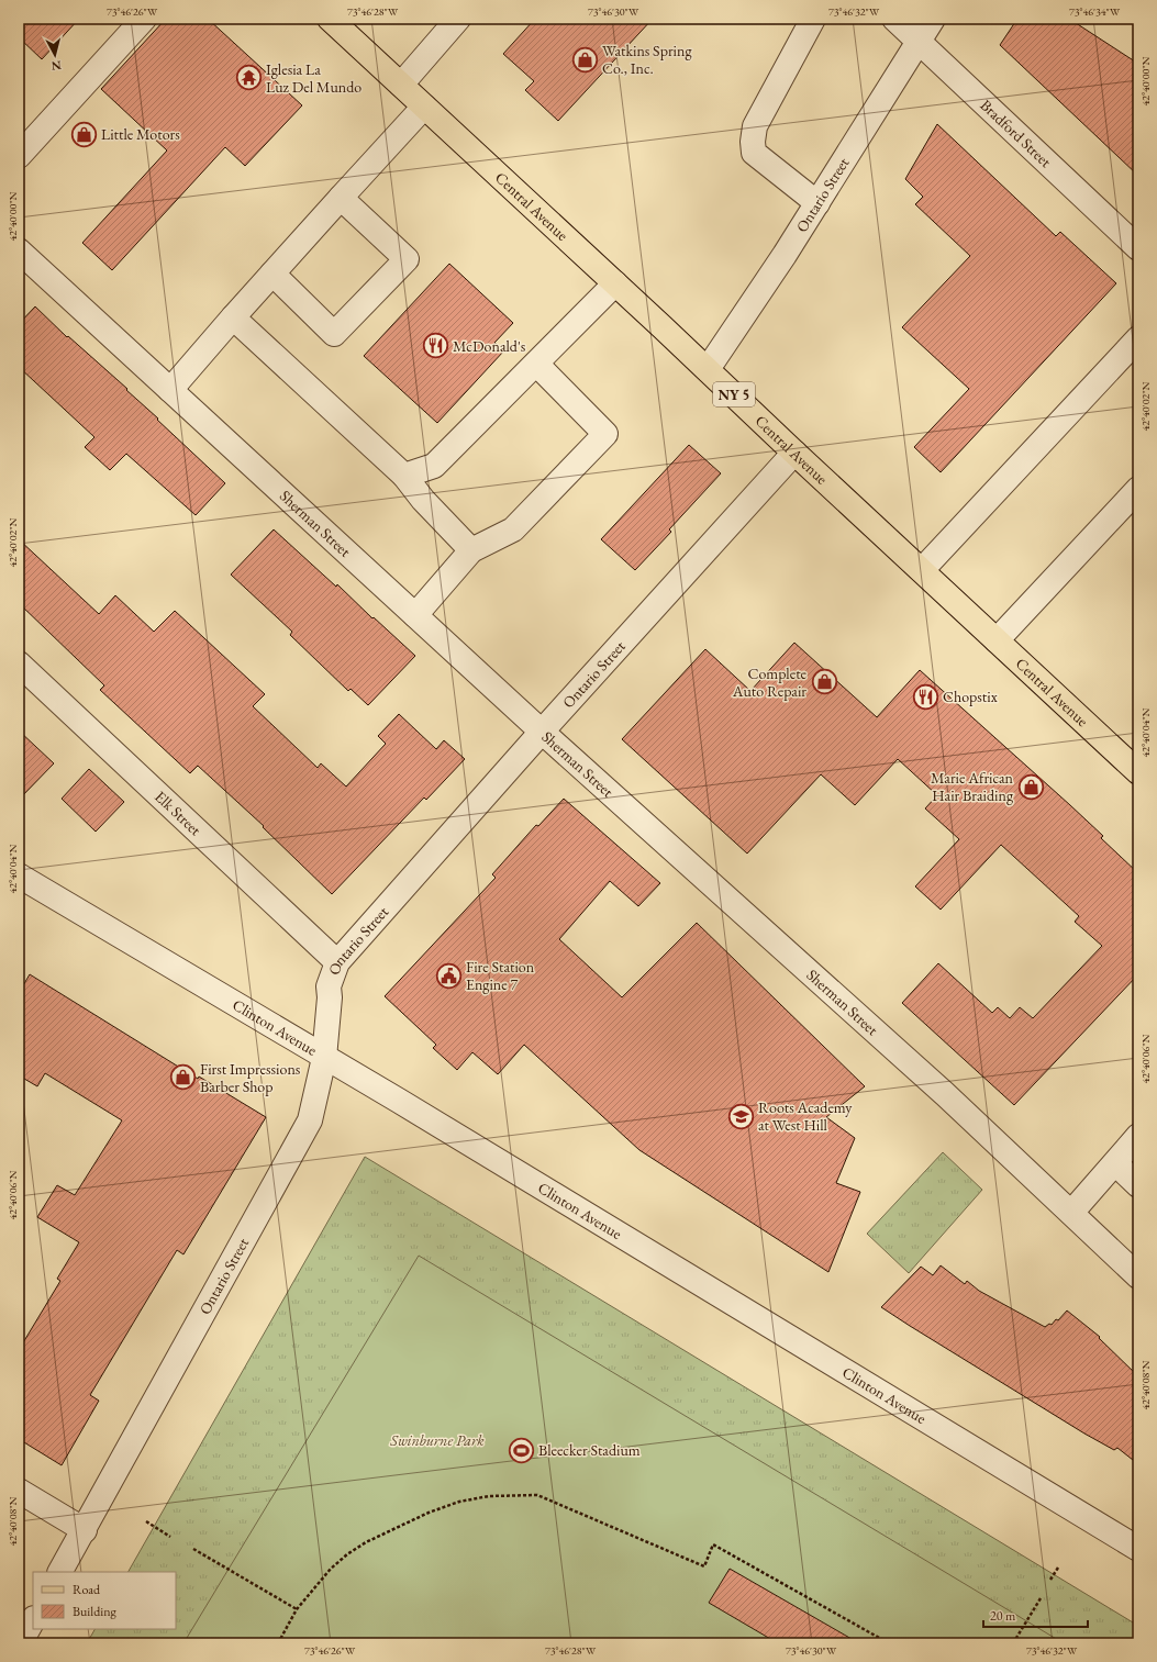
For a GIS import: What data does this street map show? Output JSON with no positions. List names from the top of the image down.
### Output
{
  "streets": {
    "main road": ["Central Avenue", "NY 5"],
    "street": [
      "Bradford Street",
      "Ontario Street",
      "Sherman Street",
      "Elk Street",
      "Clinton Avenue"
    ]
  },
  "crossings": [
    ["Bradford Street", "Ontario Street"],
    ["Ontario Street", "Central Avenue"],
    ["Ontario Street", "Sherman Street"],
    ["Ontario Street", "Elk Street"],
    ["Ontario Street", "Clinton Avenue"]
  ],
  "parks": ["Swinburne Park"],
  "places": {
    "shop": [
      "Watkins Spring Co., Inc.",
      "Little Motors",
      "Complete Auto Repair",
      "Marie African Hair Braiding",
      "First Impressions Barber Shop"
    ],
    "temple": ["Iglesia La Luz Del Mundo"],
    "restaurant": ["McDonald's", "Chopstix"],
    "public building": ["Fire Station Engine 7"],
    "school or university": ["Roots Academy at West Hill"],
    "sports": ["Bleecker Stadium"]
  },
  "legend": ["Road", "Building"],
  "scale_bar": "20 m",
  "north": "bottom",
  "coordinates": [
    "73°46'26\"W",
    "73°46'28\"W",
    "73°46'30\"W",
    "73°46'32\"W",
    "73°46'34\"W",
    "42°40'00\"N",
    "42°40'02\"N",
    "42°40'04\"N",
    "42°40'06\"N",
    "42°40'08\"N"
  ]
}
